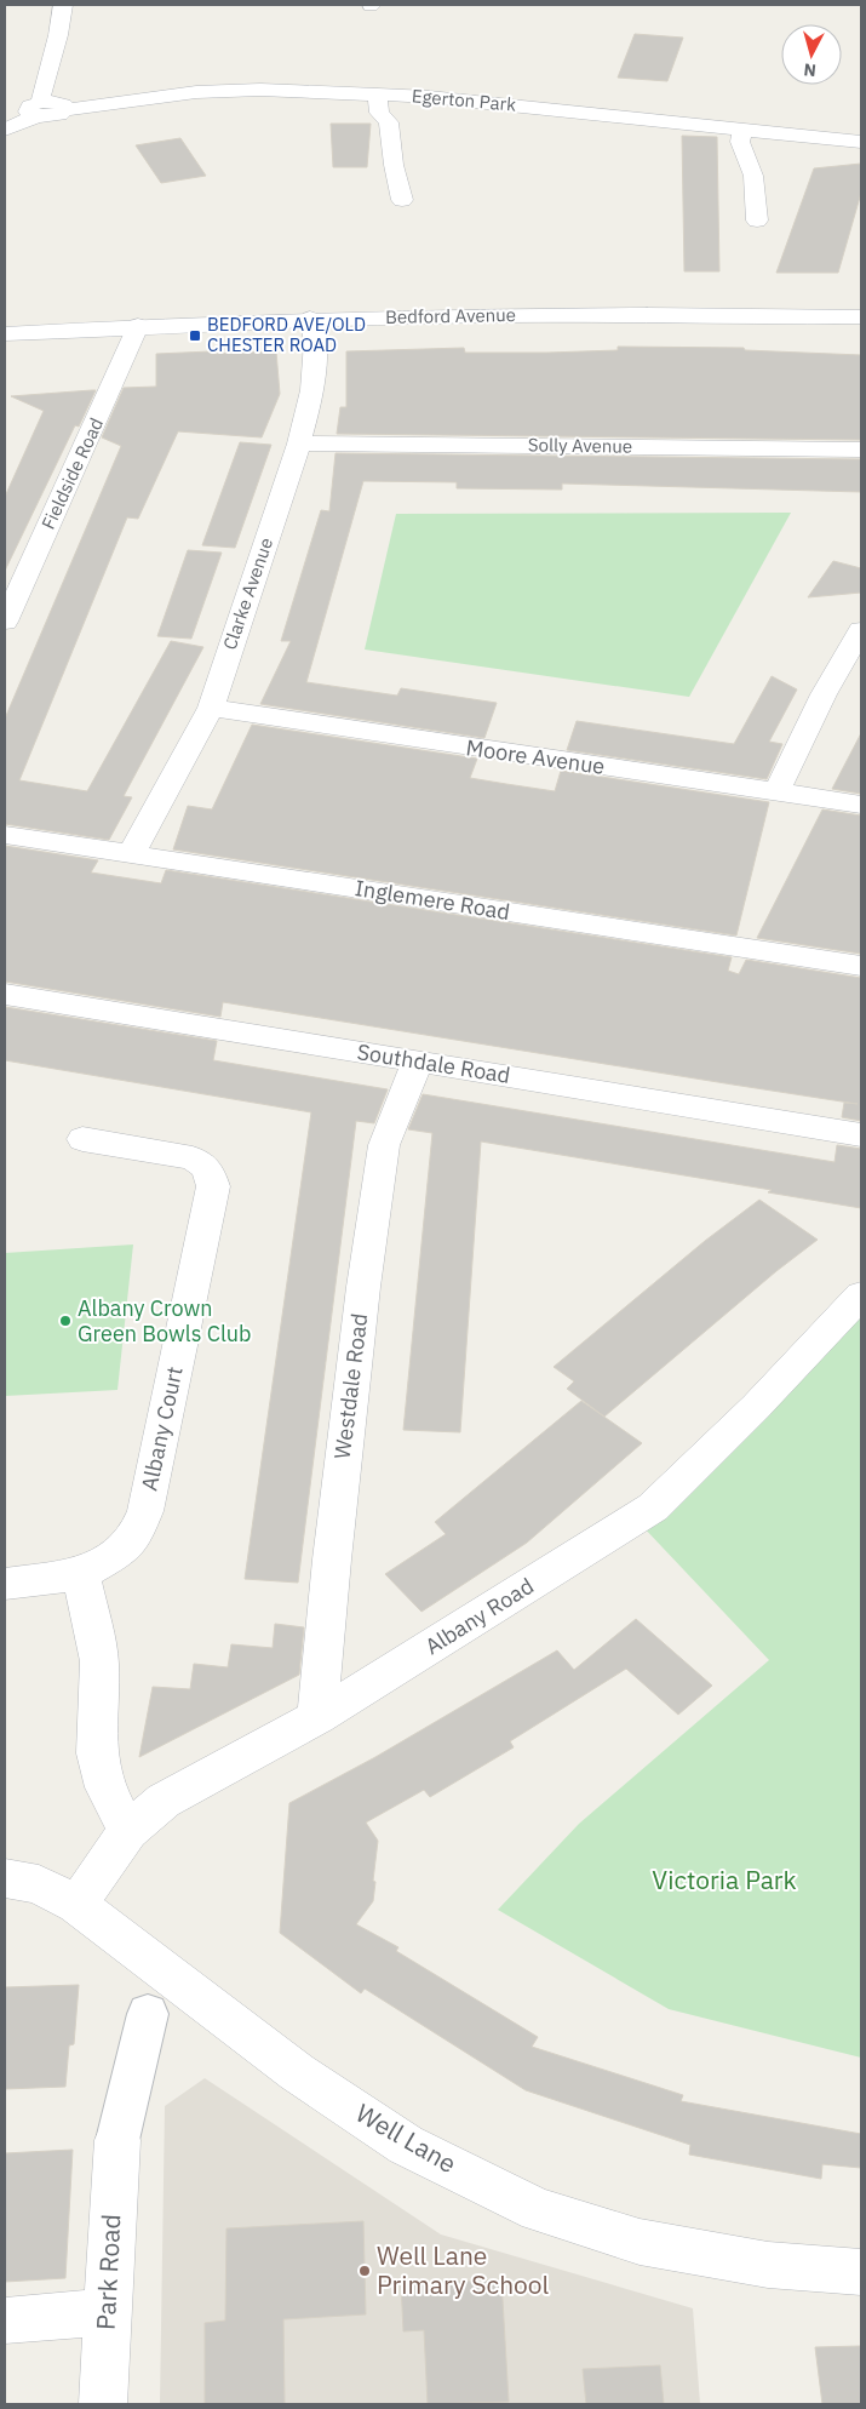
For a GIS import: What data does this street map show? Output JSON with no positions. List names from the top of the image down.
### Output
{
  "streets": {
    "street": [
      "Egerton Park",
      "Bedford Avenue",
      "Solly Avenue",
      "Fieldside Road",
      "Clarke Avenue",
      "Moore Avenue",
      "Inglemere Road",
      "Southdale Road",
      "Westdale Road",
      "Albany Court",
      "Albany Road",
      "Well Lane",
      "Park Road"
    ]
  },
  "crossings": [
    ["Bedford Avenue", "Fieldside Road"],
    ["Bedford Avenue", "Clarke Avenue"],
    ["Solly Avenue", "Clarke Avenue"],
    ["Clarke Avenue", "Moore Avenue"],
    ["Clarke Avenue", "Inglemere Road"],
    ["Southdale Road", "Westdale Road"],
    ["Westdale Road", "Albany Road"],
    ["Albany Road", "Well Lane"]
  ],
  "parks": ["Victoria Park"],
  "places": {
    "transit": ["BEDFORD AVE/OLD CHESTER ROAD"],
    "other": ["Albany Crown Green Bowls Club", "Well Lane Primary School"]
  },
  "north": "bottom"
}
